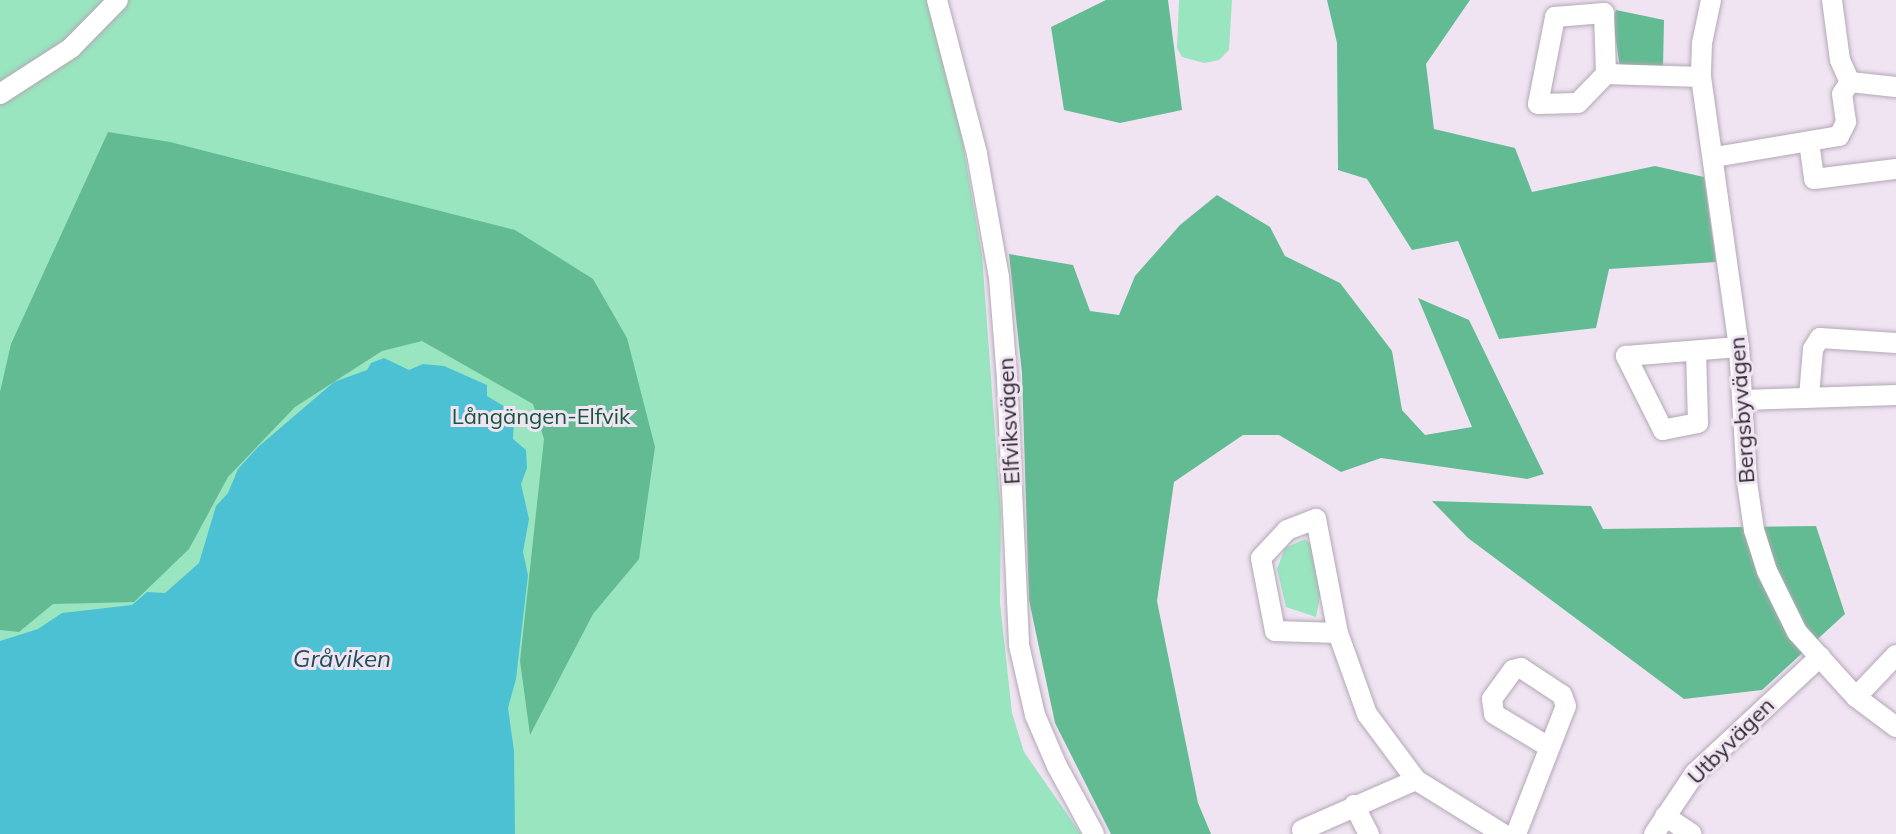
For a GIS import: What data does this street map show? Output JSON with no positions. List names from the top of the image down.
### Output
{
  "streets": {
    "street": ["Bergsbyvägen", "Elfviksvägen", "Utbyvägen"]
  },
  "crossings": [
    ["Bergsbyvägen", "Utbyvägen"]
  ],
  "water": ["Gråviken"],
  "parks": ["Långängen-Elfvik"]
}
